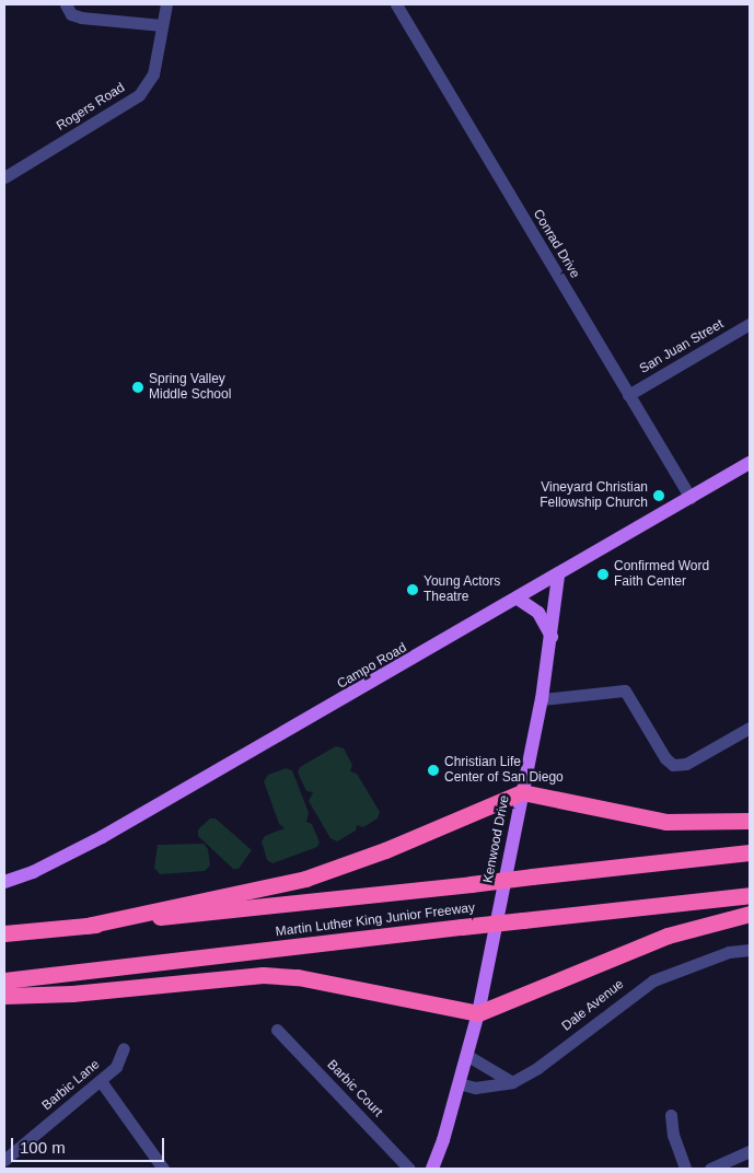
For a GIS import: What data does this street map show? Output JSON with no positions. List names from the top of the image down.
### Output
{
  "streets": {
    "highway": ["Martin Luther King Junior Freeway"],
    "main road": ["Campo Road", "Kenwood Drive"],
    "street": [
      "Rogers Road",
      "Conrad Drive",
      "San Juan Street",
      "Dale Avenue",
      "Barbic Lane",
      "Barbic Court"
    ]
  },
  "crossings": [
    ["Conrad Drive", "San Juan Street"],
    ["Conrad Drive", "Campo Road"],
    ["Campo Road", "Kenwood Drive"],
    ["Kenwood Drive", "Dale Avenue"]
  ],
  "places": [
    "Spring Valley Middle School",
    "Vineyard Christian Fellowship Church",
    "Confirmed Word Faith Center",
    "Young Actors Theatre",
    "Christian Life Center of San Diego"
  ],
  "scale_bar": "100 m"
}
